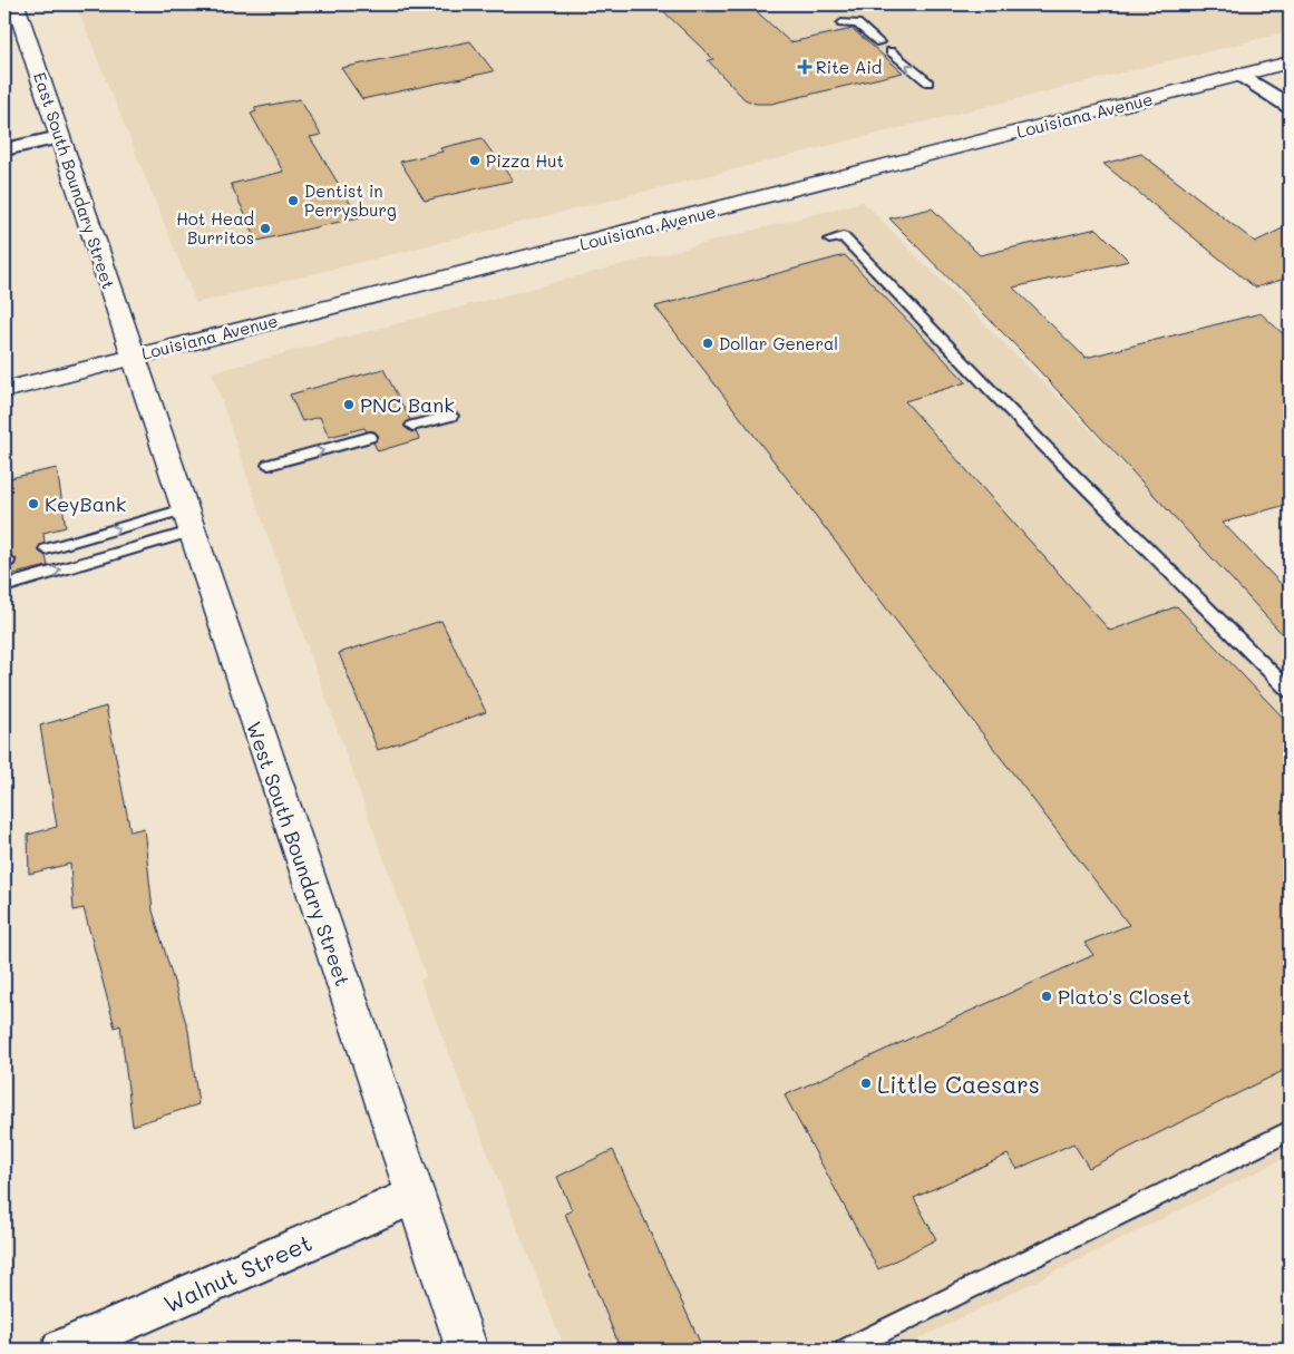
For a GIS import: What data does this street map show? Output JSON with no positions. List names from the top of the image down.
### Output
{
  "streets": {
    "street": [
      "Louisiana Avenue",
      "East South Boundary Street",
      "West South Boundary Street",
      "Walnut Street"
    ]
  },
  "crossings": [
    ["Louisiana Avenue", "East South Boundary Street"],
    ["Louisiana Avenue", "West South Boundary Street"],
    ["East South Boundary Street", "West South Boundary Street"],
    ["West South Boundary Street", "Walnut Street"]
  ],
  "places": {
    "health": ["Rite Aid"],
    "other": [
      "Pizza Hut",
      "Dentist in Perrysburg",
      "Hot Head Burritos",
      "Dollar General",
      "PNC Bank",
      "KeyBank",
      "Plato's Closet",
      "Little Caesars"
    ]
  }
}
